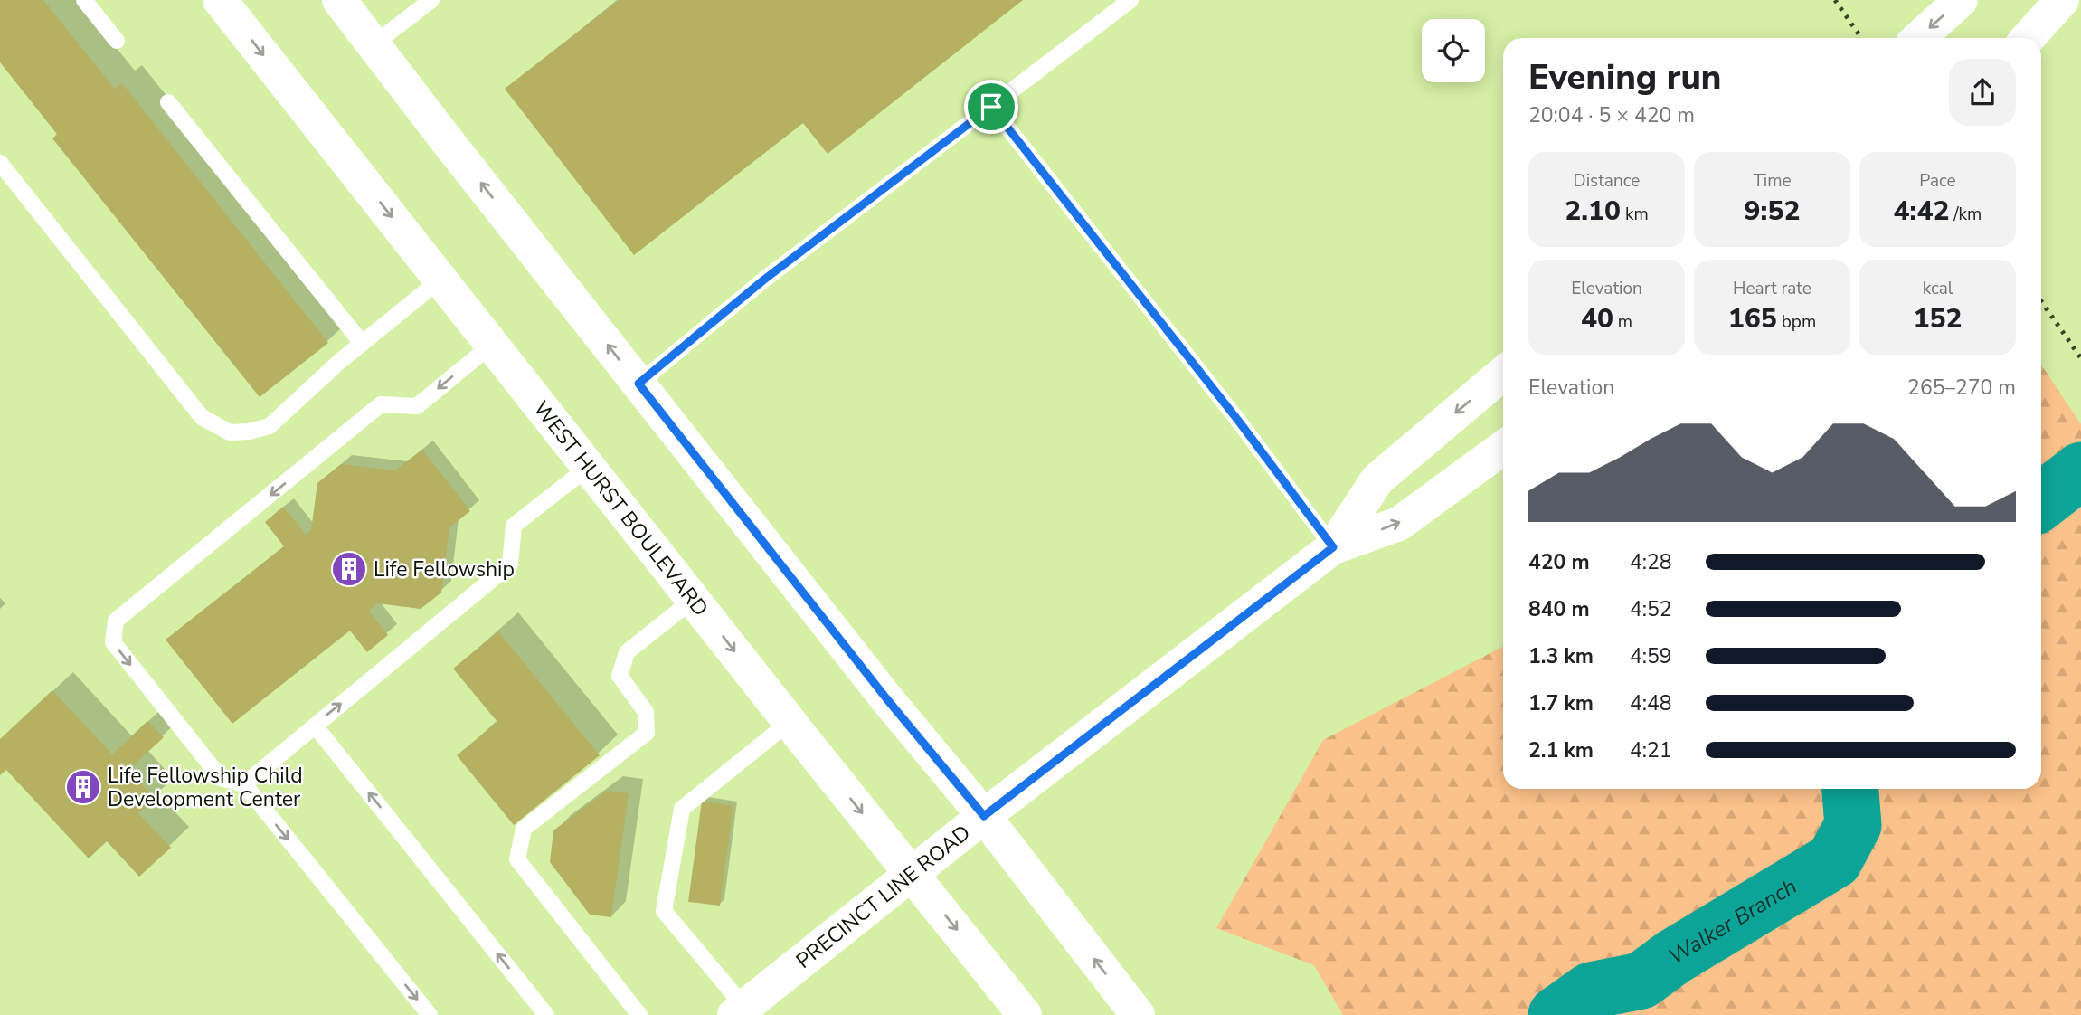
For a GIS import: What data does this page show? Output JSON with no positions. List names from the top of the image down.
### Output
{
  "streets": {
    "main road": ["WEST HURST BOULEVARD", "PRECINCT LINE ROAD"]
  },
  "crossings": [
    ["WEST HURST BOULEVARD", "PRECINCT LINE ROAD"]
  ],
  "water": ["Walker Branch"],
  "places": {
    "building": ["Life Fellowship", "Life Fellowship Child Development Center"]
  },
  "page": {
    "heading": ["Evening run", "20:04 · 5 × 420 m"],
    "stats": [
      ["Distance", "2.10 km"],
      ["Time", "9:52"],
      ["Pace", "4:42 /km"],
      ["Elevation", "40 m"],
      ["Heart rate", "165 bpm"],
      ["kcal", "152"]
    ],
    "chart": ["Elevation", "265–270 m"],
    "list": [
      {
        "name": "420 m",
        "note": "4:28"
      },
      {
        "name": "840 m",
        "note": "4:52"
      },
      {
        "name": "1.3 km",
        "note": "4:59"
      },
      {
        "name": "1.7 km",
        "note": "4:48"
      },
      {
        "name": "2.1 km",
        "note": "4:21"
      }
    ]
  }
}
